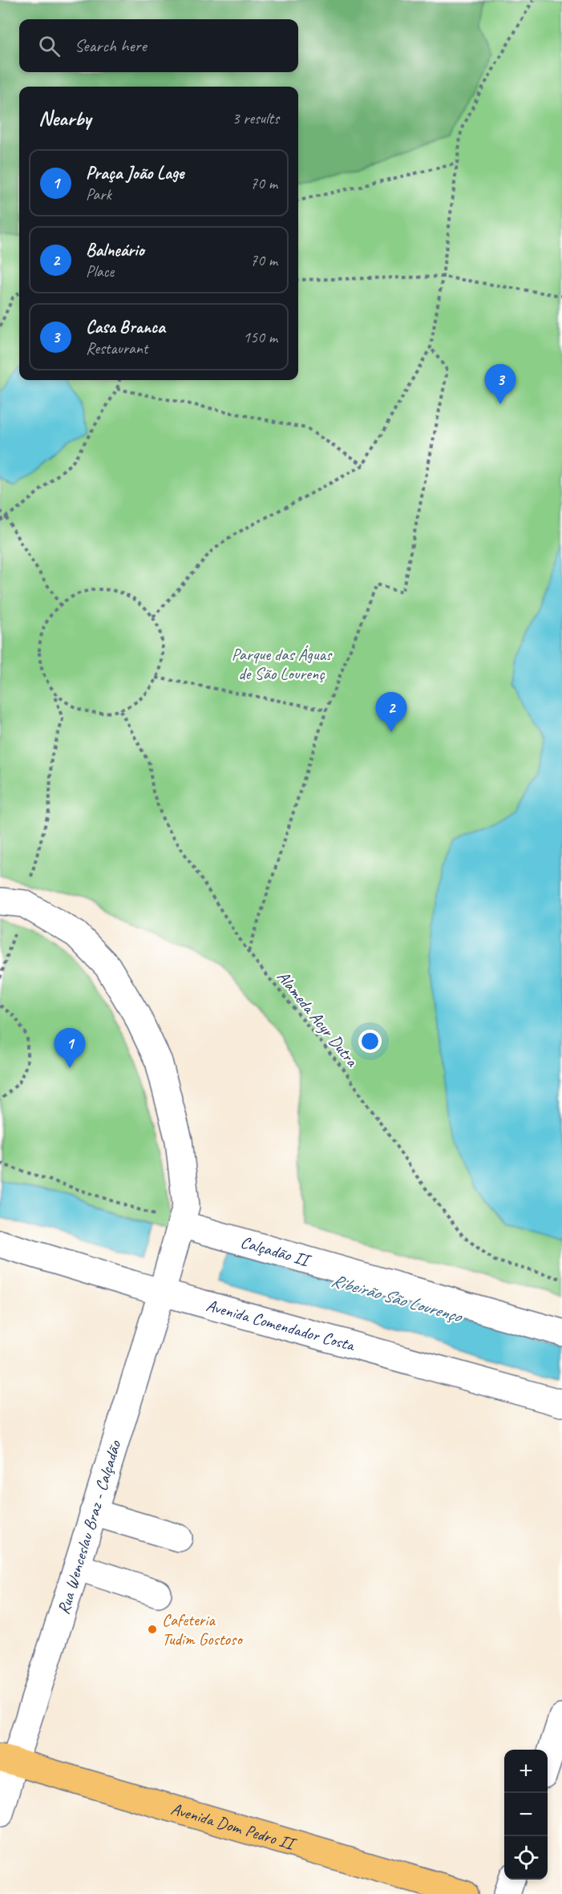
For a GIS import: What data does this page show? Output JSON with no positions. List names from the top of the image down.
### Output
{
  "streets": {
    "main road": ["Avenida Dom Pedro II"],
    "street": ["Calçadão II", "Avenida Comendador Costa", "Rua Wenceslau Braz - Calçadão"],
    "path": ["Alameda Acyr Dutra"]
  },
  "crossings": [
    ["Calçadão II", "Rua Wenceslau Braz - Calçadão"],
    ["Avenida Comendador Costa", "Rua Wenceslau Braz - Calçadão"],
    ["Rua Wenceslau Braz - Calçadão", "Avenida Dom Pedro II"]
  ],
  "water": ["Ribeirão São Lourenço"],
  "parks": ["Parque das Águas de São Lourenç"],
  "places": ["Cafeteria Tudim Gostoso"],
  "page": {
    "search": "Search here",
    "heading": ["Nearby", "3 results"],
    "list": [
      {
        "mark": "1",
        "name": "Praça João Lage",
        "note": "Park",
        "value": "70 m"
      },
      {
        "mark": "2",
        "name": "Balneário",
        "note": "Place",
        "value": "70 m"
      },
      {
        "mark": "3",
        "name": "Casa Branca",
        "note": "Restaurant",
        "value": "150 m"
      }
    ],
    "pins": ["3", "2", "1"],
    "map_buttons": ["+", "−"]
  }
}
